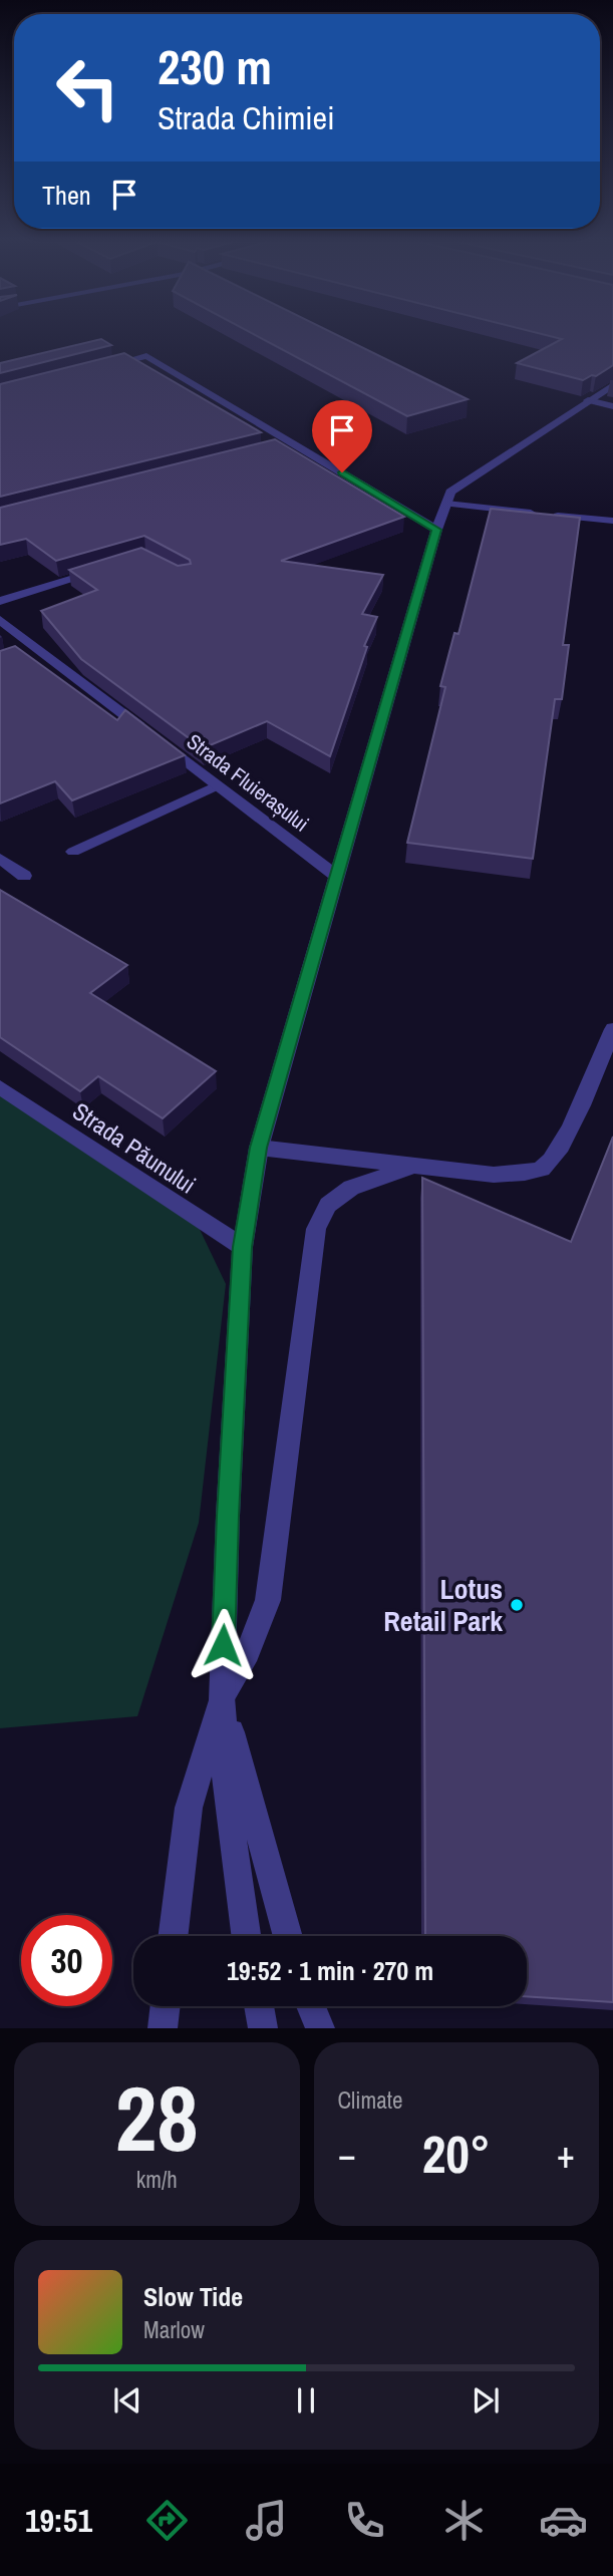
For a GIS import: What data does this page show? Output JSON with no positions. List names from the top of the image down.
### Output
{
  "streets": {
    "street": ["Strada Fluierașului", "Strada Păunului"]
  },
  "places": ["Lotus Retail Park"],
  "page": {
    "turn": ["230 m", "Strada Chimiei"],
    "then": "Then",
    "limit": "30",
    "trip": "19:52 · 1 min · 270 m",
    "tile": [
      ["28", "km/h"],
      "Climate"
    ],
    "heat": ["−", "20°", "+"],
    "song": ["Slow Tide", "Marlow"],
    "tabs": "19:51"
  }
}
